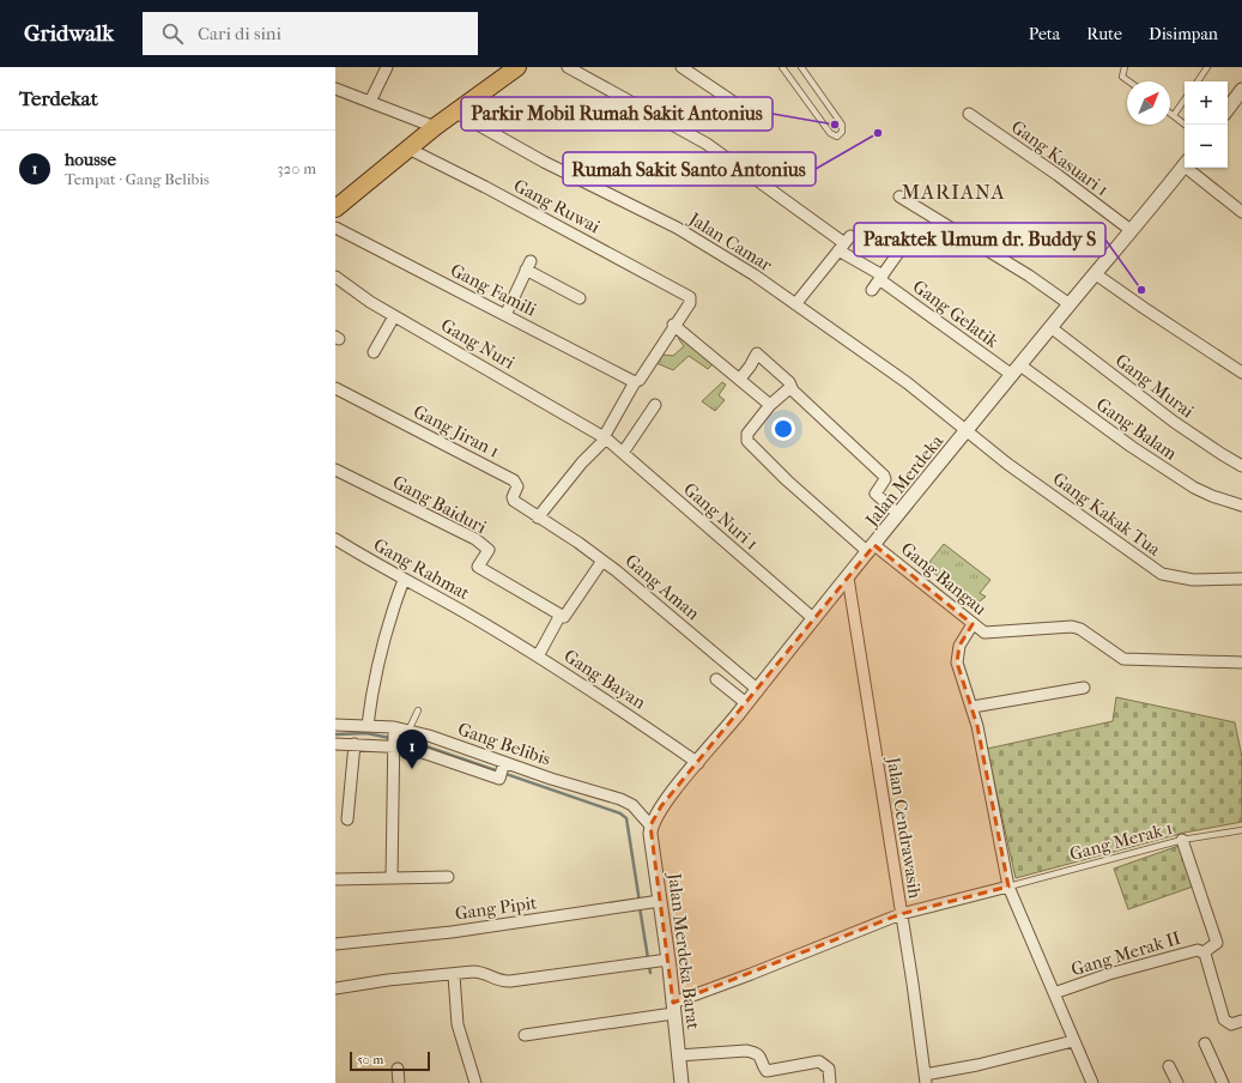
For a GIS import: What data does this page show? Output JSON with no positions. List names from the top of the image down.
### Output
{
  "streets": {
    "street": [
      "Gang Kasuari 1",
      "Gang Ruwai",
      "Jalan Camar",
      "Gang Famili",
      "Gang Gelatik",
      "Gang Nuri",
      "Gang Murai",
      "Gang Balam",
      "Gang Jiran 1",
      "Jalan Merdeka",
      "Gang Baiduri",
      "Gang Kakak Tua",
      "Gang Nuri 1",
      "Gang Rahmat",
      "Gang Bangau",
      "Gang Aman",
      "Gang Bayan",
      "Gang Belibis",
      "Jalan Cendrawasih",
      "Gang Pipit",
      "Jalan Merdeka Barat",
      "Gang Merak II"
    ],
    "lane": ["Gang Merak 1"]
  },
  "crossings": [
    ["Gang Kasuari 1", "Jalan Merdeka"],
    ["Jalan Camar", "Jalan Merdeka"],
    ["Jalan Camar", "Gang Kakak Tua"],
    ["Gang Gelatik", "Gang Balam"],
    ["Gang Gelatik", "Jalan Merdeka"],
    ["Gang Nuri", "Gang Nuri 1"],
    ["Gang Murai", "Jalan Merdeka"],
    ["Gang Balam", "Jalan Merdeka"],
    ["Gang Jiran 1", "Gang Aman"],
    ["Jalan Merdeka", "Gang Kakak Tua"],
    ["Jalan Merdeka", "Gang Nuri 1"],
    ["Jalan Merdeka", "Gang Bangau"],
    ["Jalan Merdeka", "Gang Aman"],
    ["Jalan Merdeka", "Gang Bayan"],
    ["Jalan Merdeka", "Gang Belibis"],
    ["Jalan Merdeka", "Jalan Cendrawasih"],
    ["Jalan Merdeka", "Jalan Merdeka Barat"],
    ["Gang Rahmat", "Gang Bayan"],
    ["Gang Belibis", "Jalan Merdeka Barat"],
    ["Gang Pipit", "Jalan Merdeka Barat"]
  ],
  "districts": ["MARIANA"],
  "places": ["Parkir Mobil Rumah Sakit Antonius", "Rumah Sakit Santo Antonius", "Paraktek Umum dr. Buddy S"],
  "scale_bar": "50 m",
  "north": "top right",
  "page": {
    "header": "Gridwalk",
    "search": "Cari di sini",
    "nav": ["Peta", "Rute", "Disimpan"],
    "heading": "Terdekat",
    "map_buttons": ["+", "−"],
    "list": [
      {
        "mark": "1",
        "name": "housse",
        "note": "Tempat · Gang Belibis",
        "value": "320 m"
      }
    ],
    "pins": "1",
    "scale": "50 m"
  }
}
